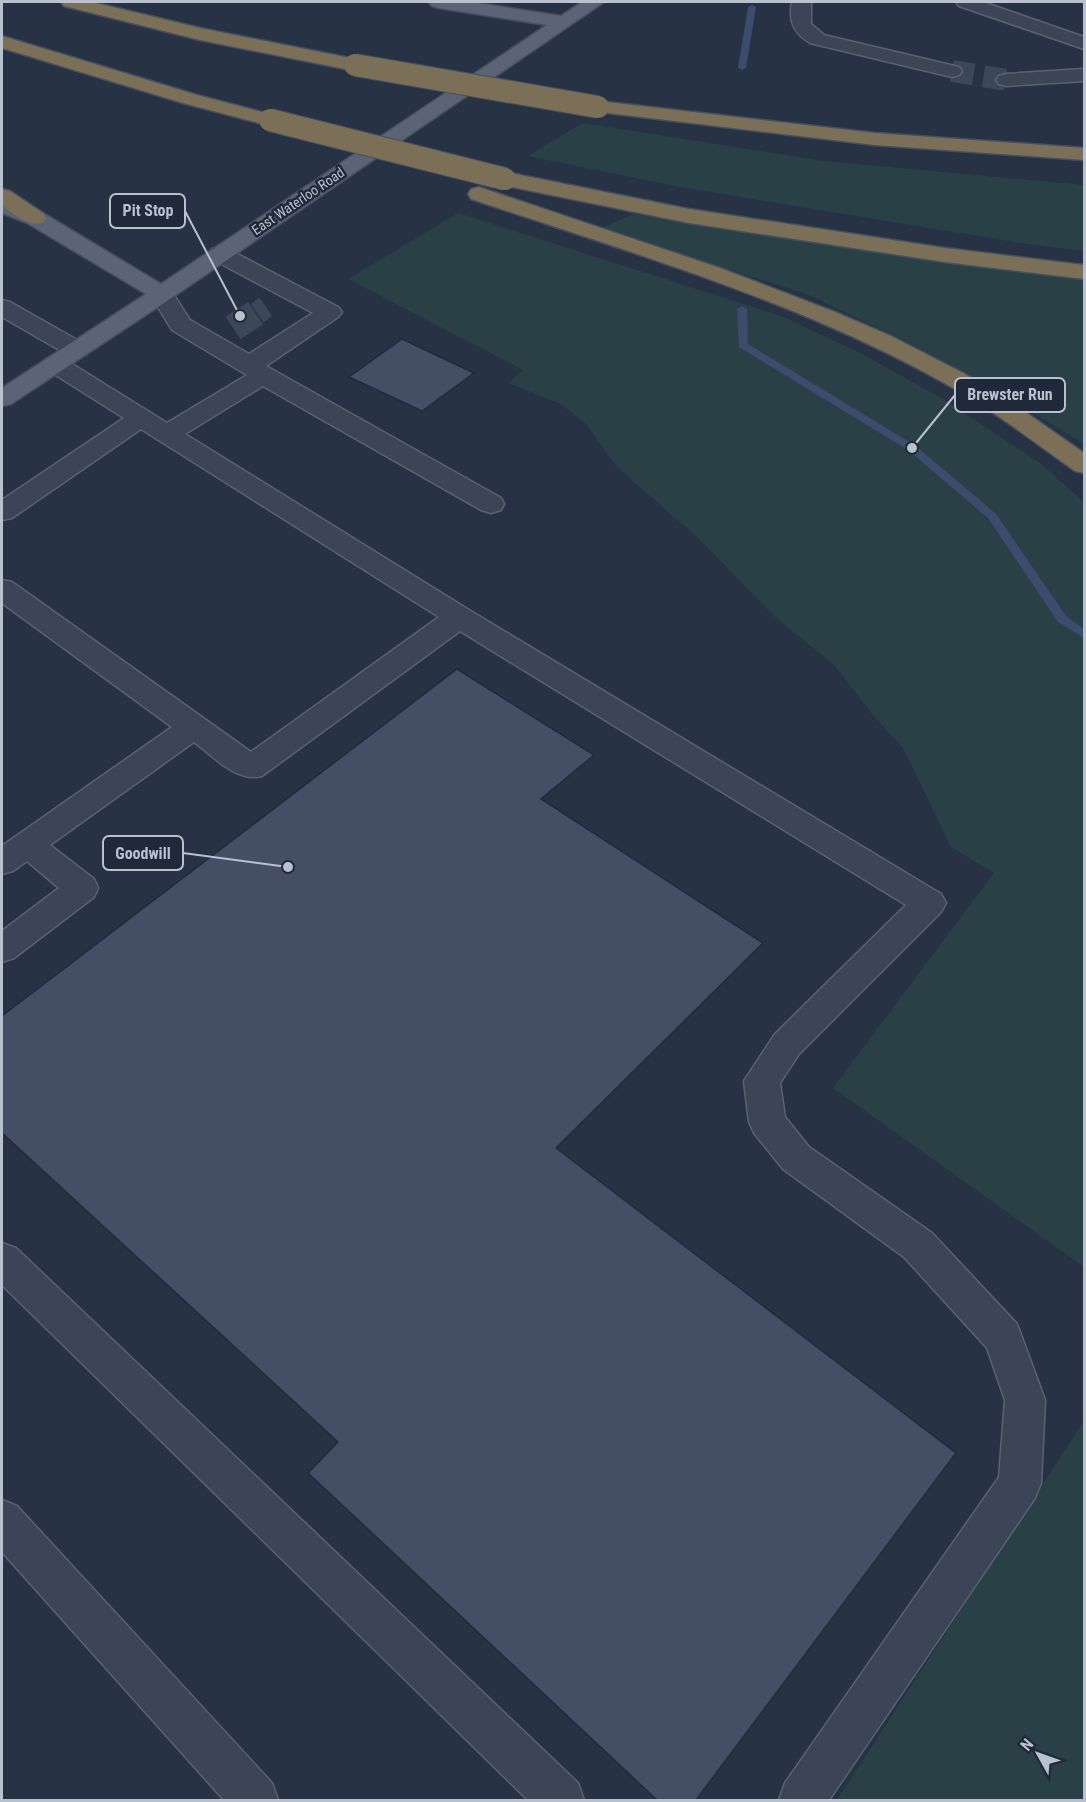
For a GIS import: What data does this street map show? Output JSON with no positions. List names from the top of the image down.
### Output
{
  "streets": {
    "main road": ["East Waterloo Road"]
  },
  "places": ["Pit Stop", "Brewster Run", "Goodwill"],
  "north": "top left"
}
